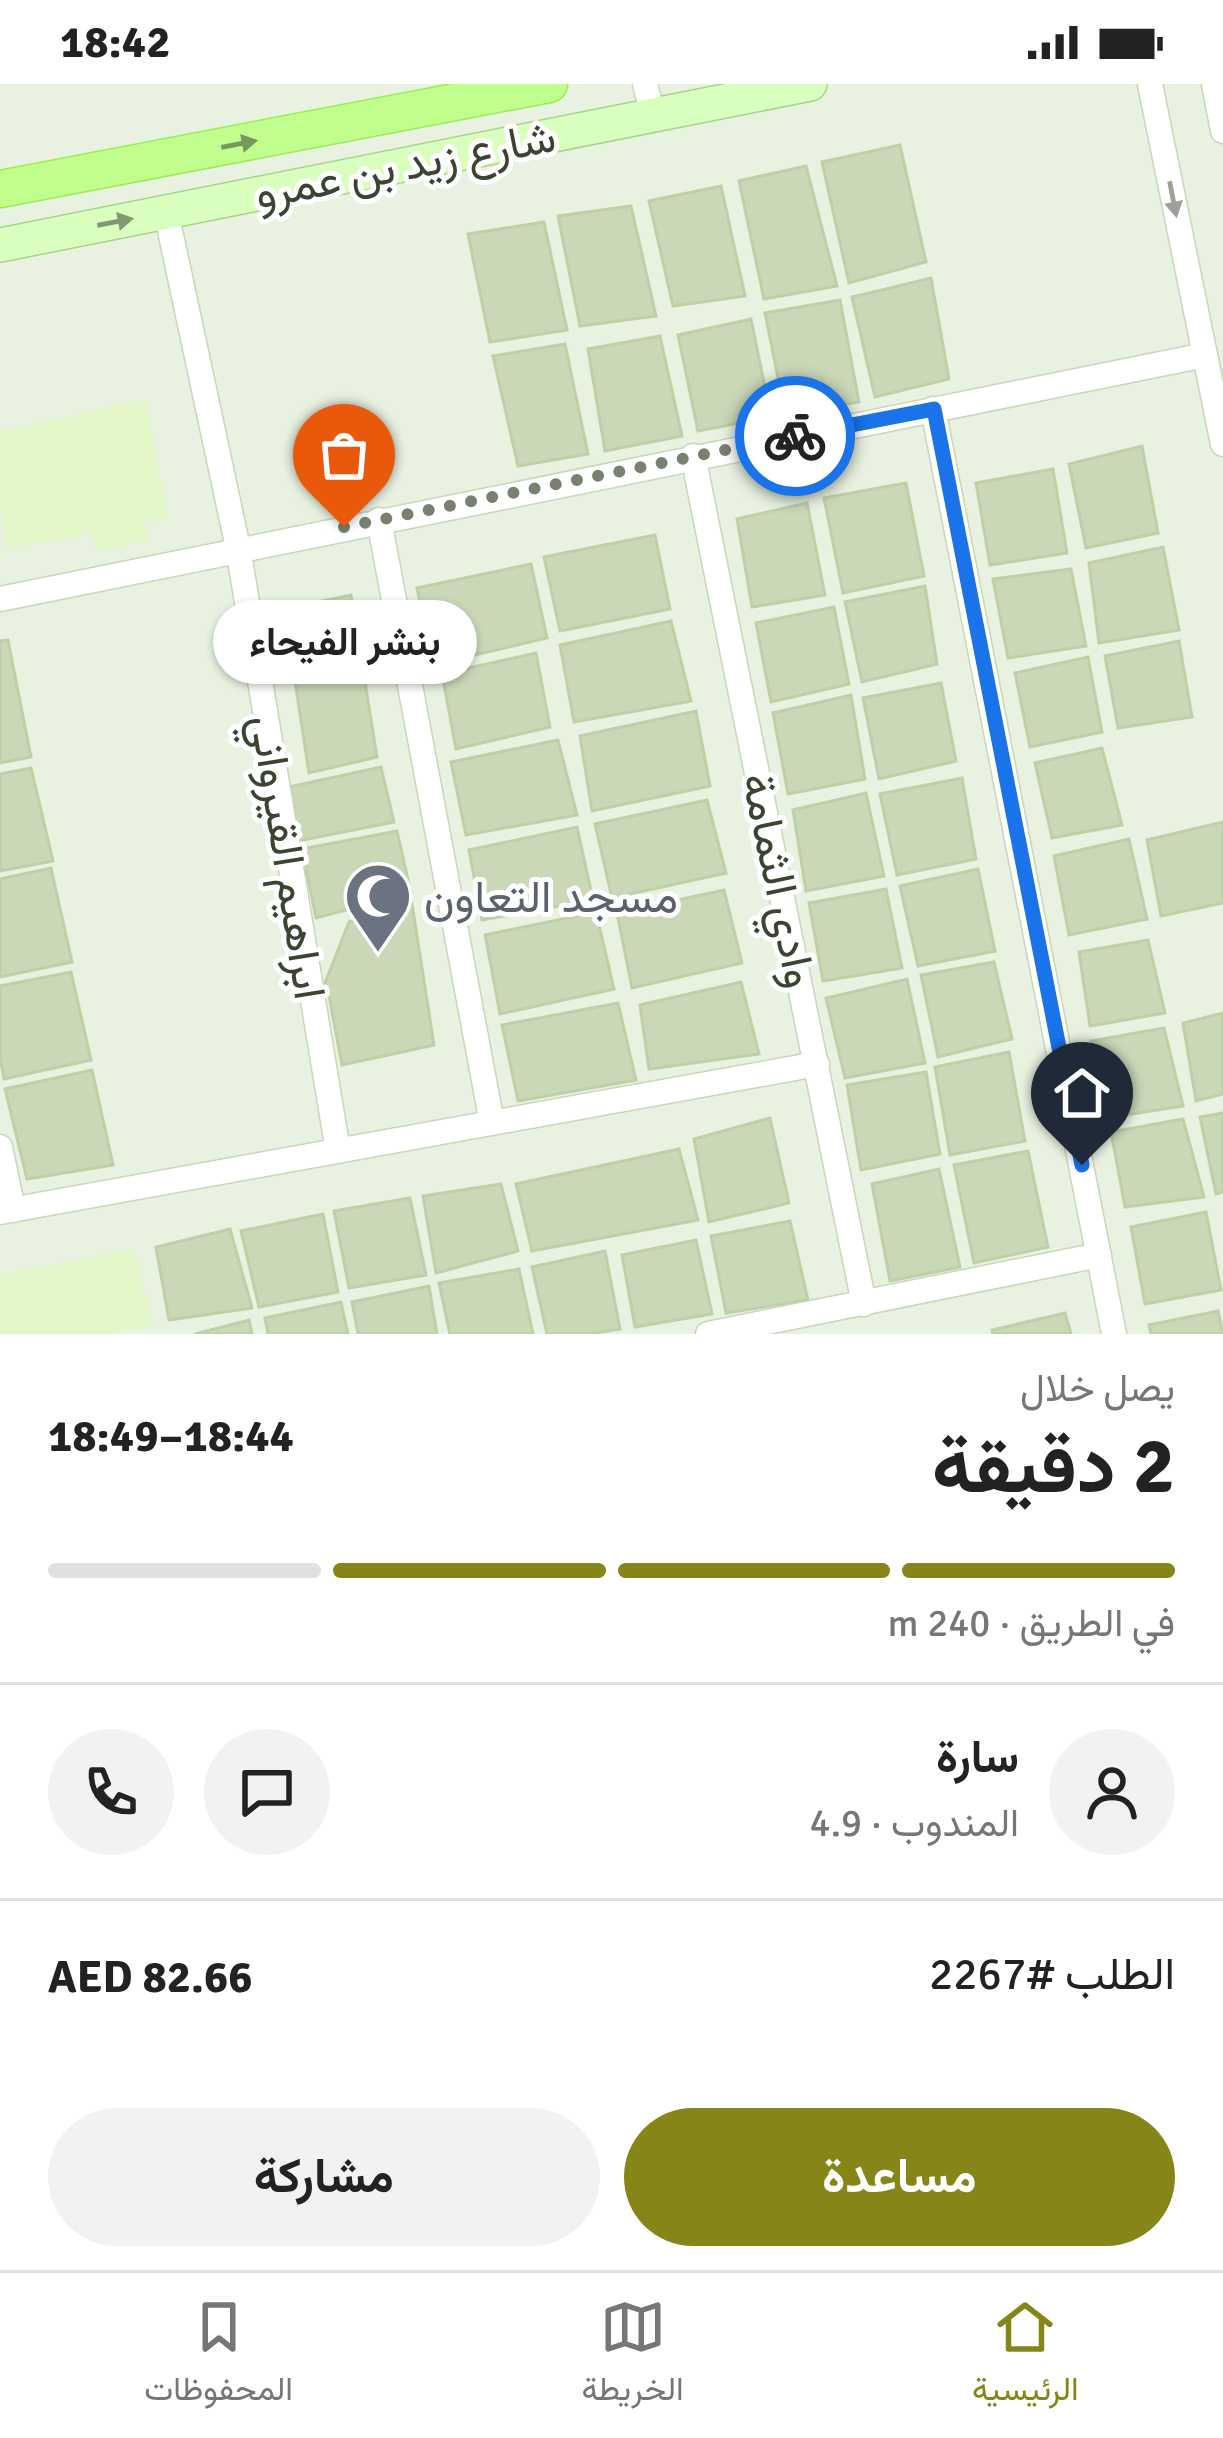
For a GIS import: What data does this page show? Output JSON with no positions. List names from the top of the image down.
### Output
{
  "streets": {
    "main road": ["شارع زيد بن عمرو"],
    "street": ["ابراهيم القيرواني", "وادي الثمامة"]
  },
  "crossings": [
    ["شارع زيد بن عمرو", "ابراهيم القيرواني"]
  ],
  "places": {
    "other": ["بنشر الفيحاء"],
    "mosque": ["مسجد التعاون"]
  },
  "page": {
    "status": "18:42",
    "bubble": "بنشر الفيحاء",
    "heading": ["2 دقيقة", "يصل خلال", "18:44–18:49"],
    "panel": [
      "سارة",
      "المندوب · 4.9",
      "الطلب #2267",
      "AED 82.66"
    ],
    "bar": "في الطريق · 240 m",
    "buttons": ["مساعدة", "مشاركة"],
    "tabs": ["الرئيسية", "الخريطة", "المحفوظات"]
  }
}
